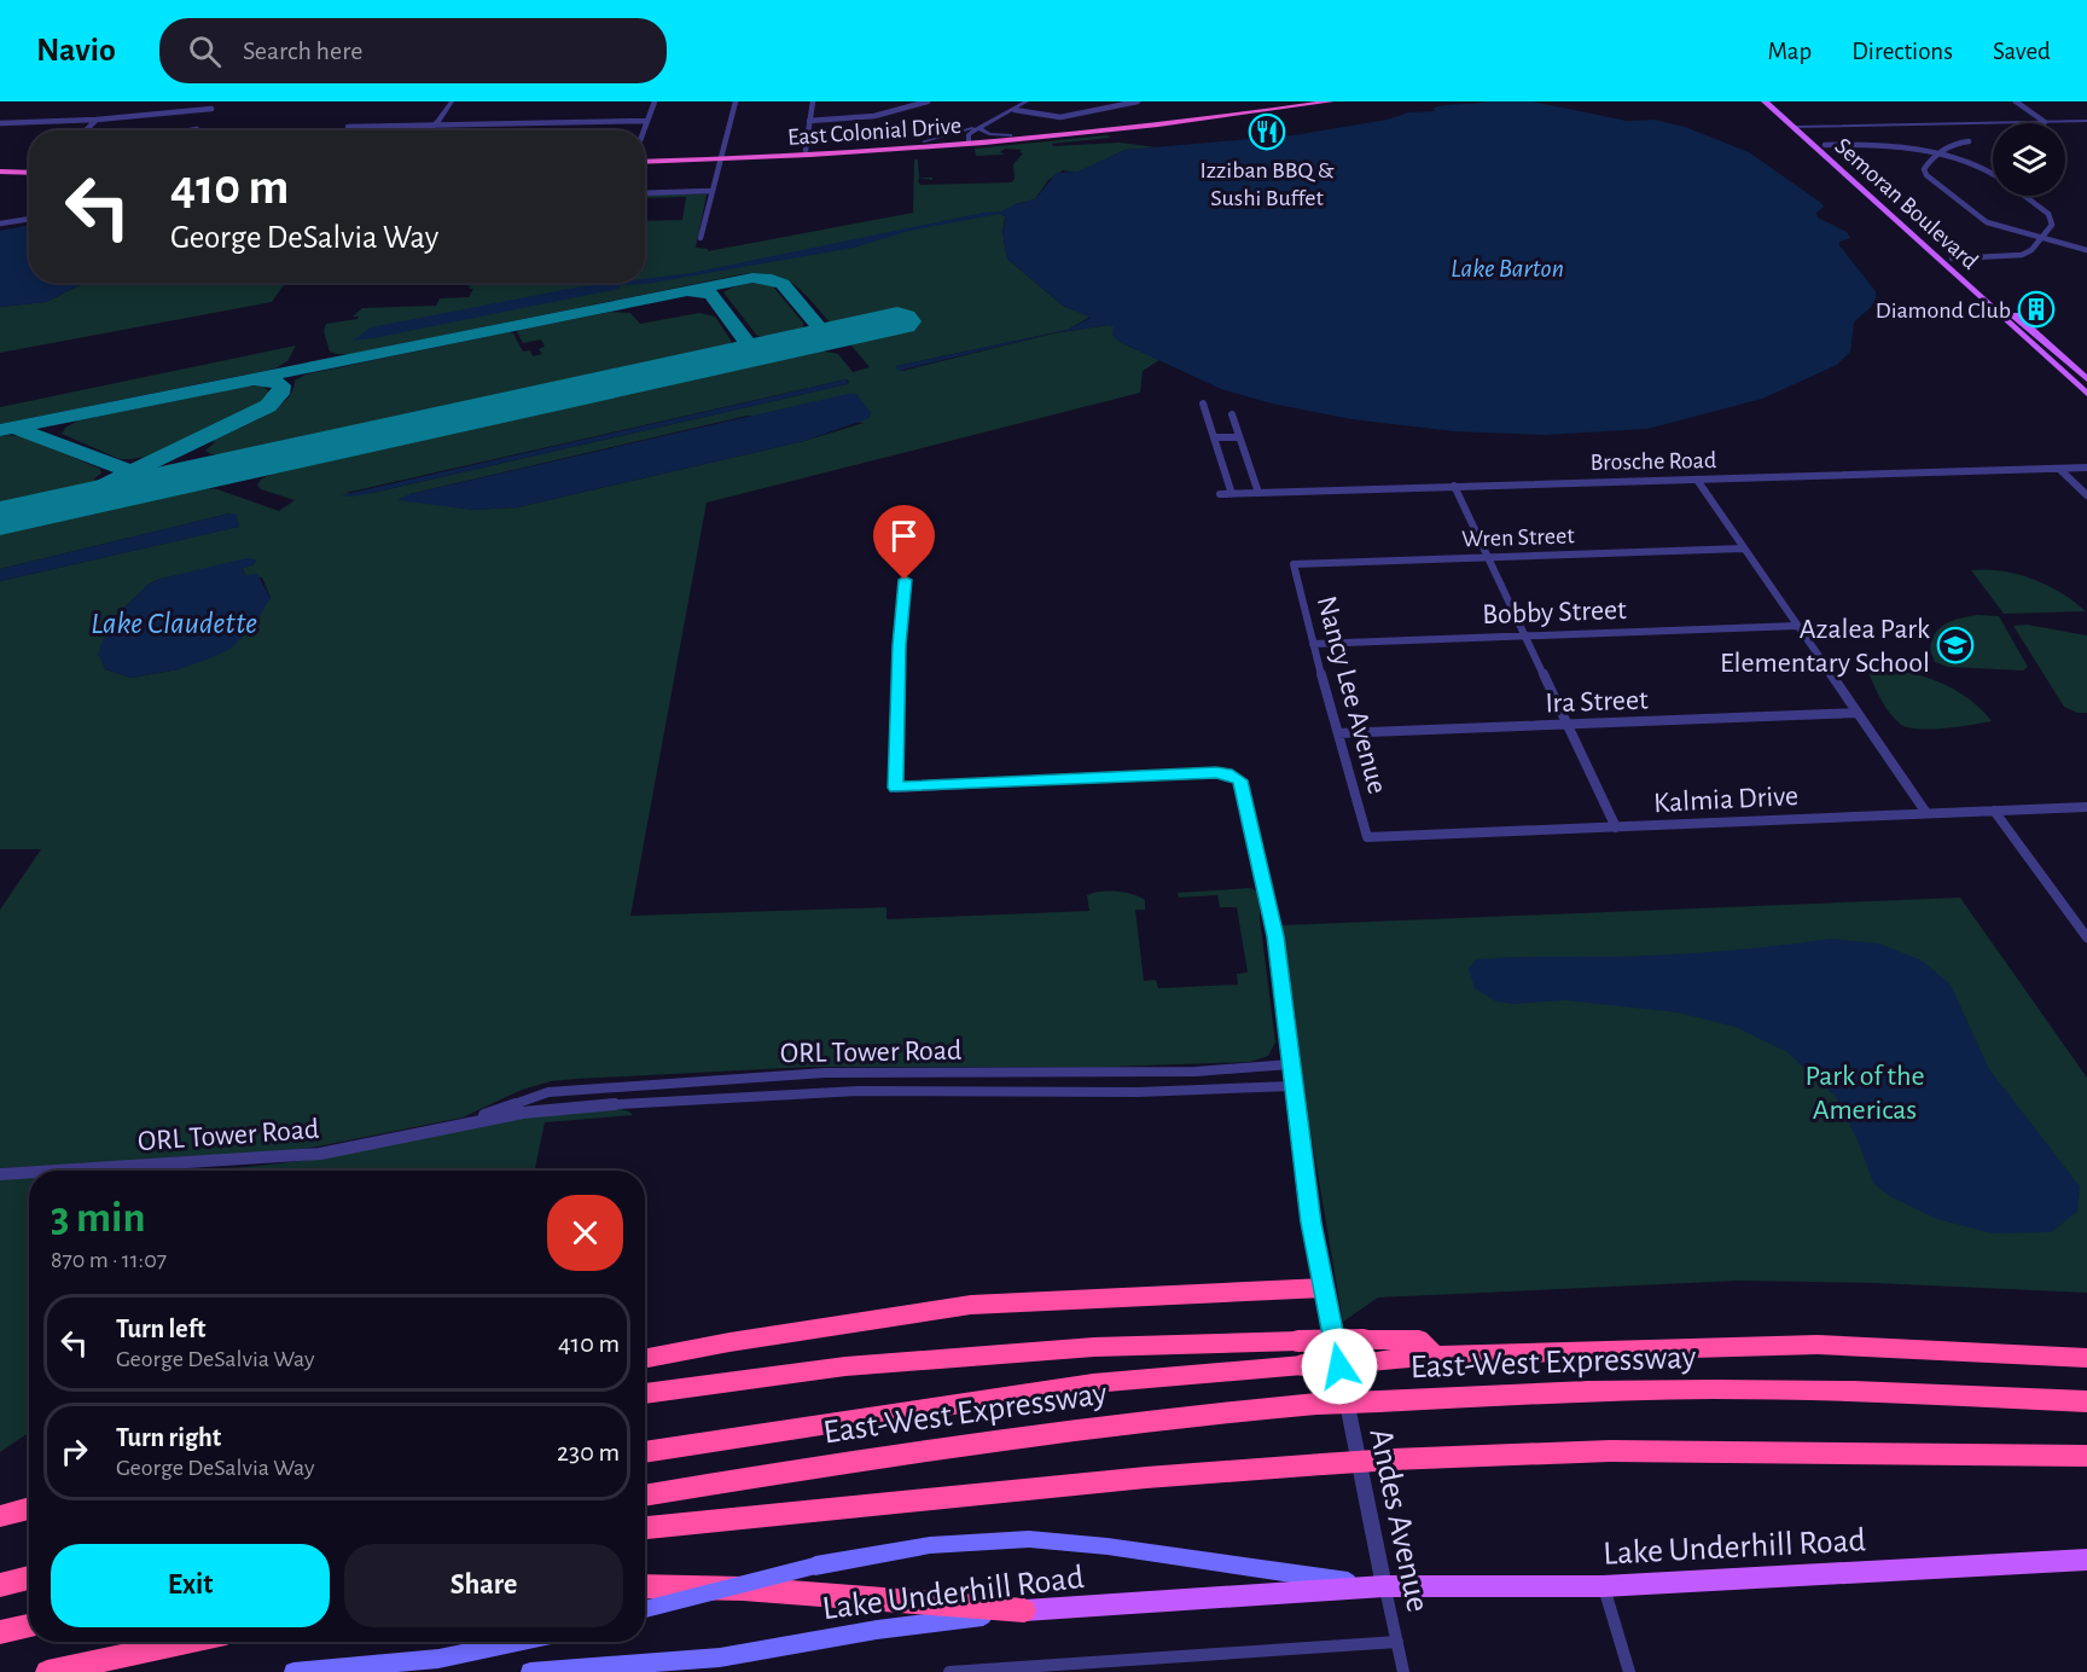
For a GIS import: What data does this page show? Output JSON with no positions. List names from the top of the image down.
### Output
{
  "streets": {
    "highway": ["East Colonial Drive", "East-West Expressway"],
    "main road": ["Semoran Boulevard", "Lake Underhill Road"],
    "street": [
      "Brosche Road",
      "Wren Street",
      "Bobby Street",
      "Nancy Lee Avenue",
      "Ira Street",
      "Kalmia Drive",
      "ORL Tower Road",
      "Andes Avenue"
    ]
  },
  "crossings": [
    ["Wren Street", "Nancy Lee Avenue"],
    ["Bobby Street", "Nancy Lee Avenue"],
    ["Nancy Lee Avenue", "Ira Street"],
    ["Nancy Lee Avenue", "Kalmia Drive"],
    ["ORL Tower Road", "Andes Avenue"],
    ["Andes Avenue", "Lake Underhill Road"]
  ],
  "water": ["Lake Barton", "Lake Claudette"],
  "parks": ["Park of the Americas"],
  "places": {
    "restaurant": ["Izziban BBQ & Sushi Buffet"],
    "building": ["Diamond Club"],
    "school or university": ["Azalea Park Elementary School"]
  },
  "page": {
    "header": "Navio",
    "search": "Search here",
    "nav": ["Map", "Directions", "Saved"],
    "turn": ["410 m", "George DeSalvia Way"],
    "heading": ["3 min", "870 m · 11:07"],
    "list": [
      {
        "name": "Turn left",
        "note": "George DeSalvia Way",
        "value": "410 m"
      },
      {
        "name": "Turn right",
        "note": "George DeSalvia Way",
        "value": "230 m"
      }
    ],
    "buttons": ["Exit", "Share"]
  }
}
